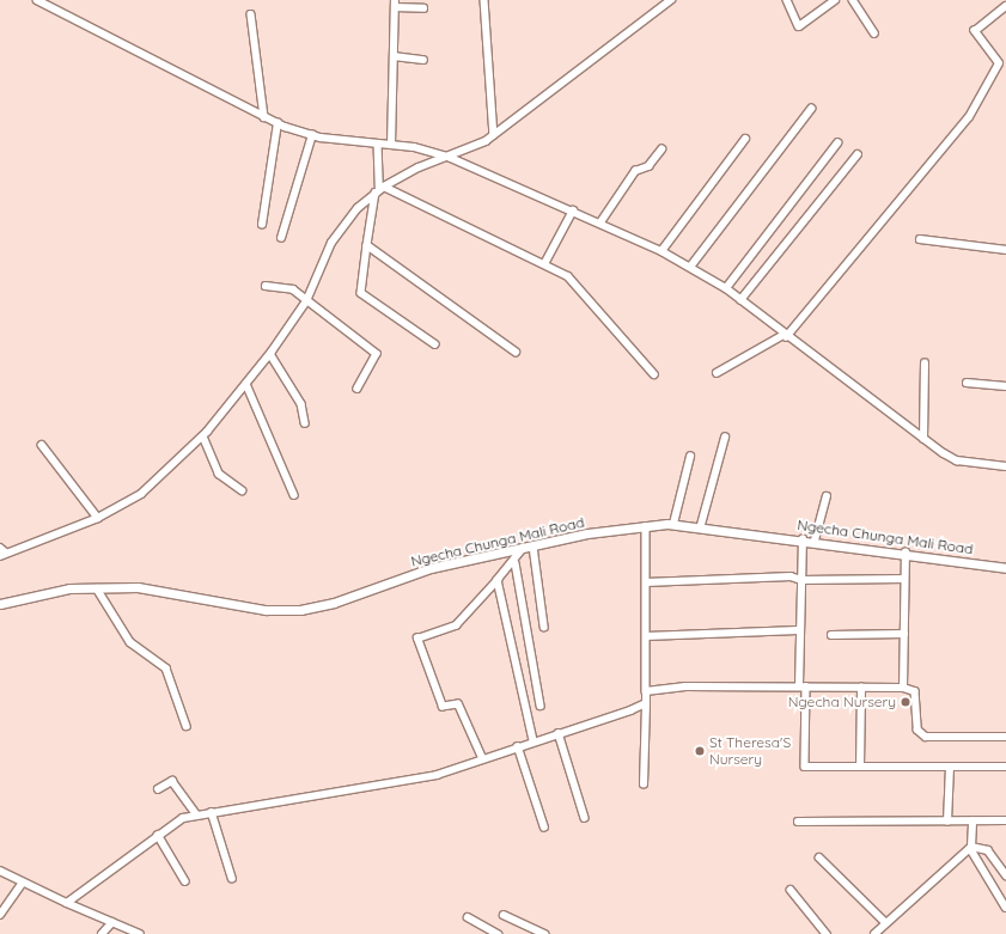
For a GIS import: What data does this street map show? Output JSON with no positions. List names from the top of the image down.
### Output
{
  "streets": {
    "main road": ["Ngecha Chunga Mali Road"]
  },
  "places": ["Ngecha Nursery", "St Theresa'S Nursery"]
}
